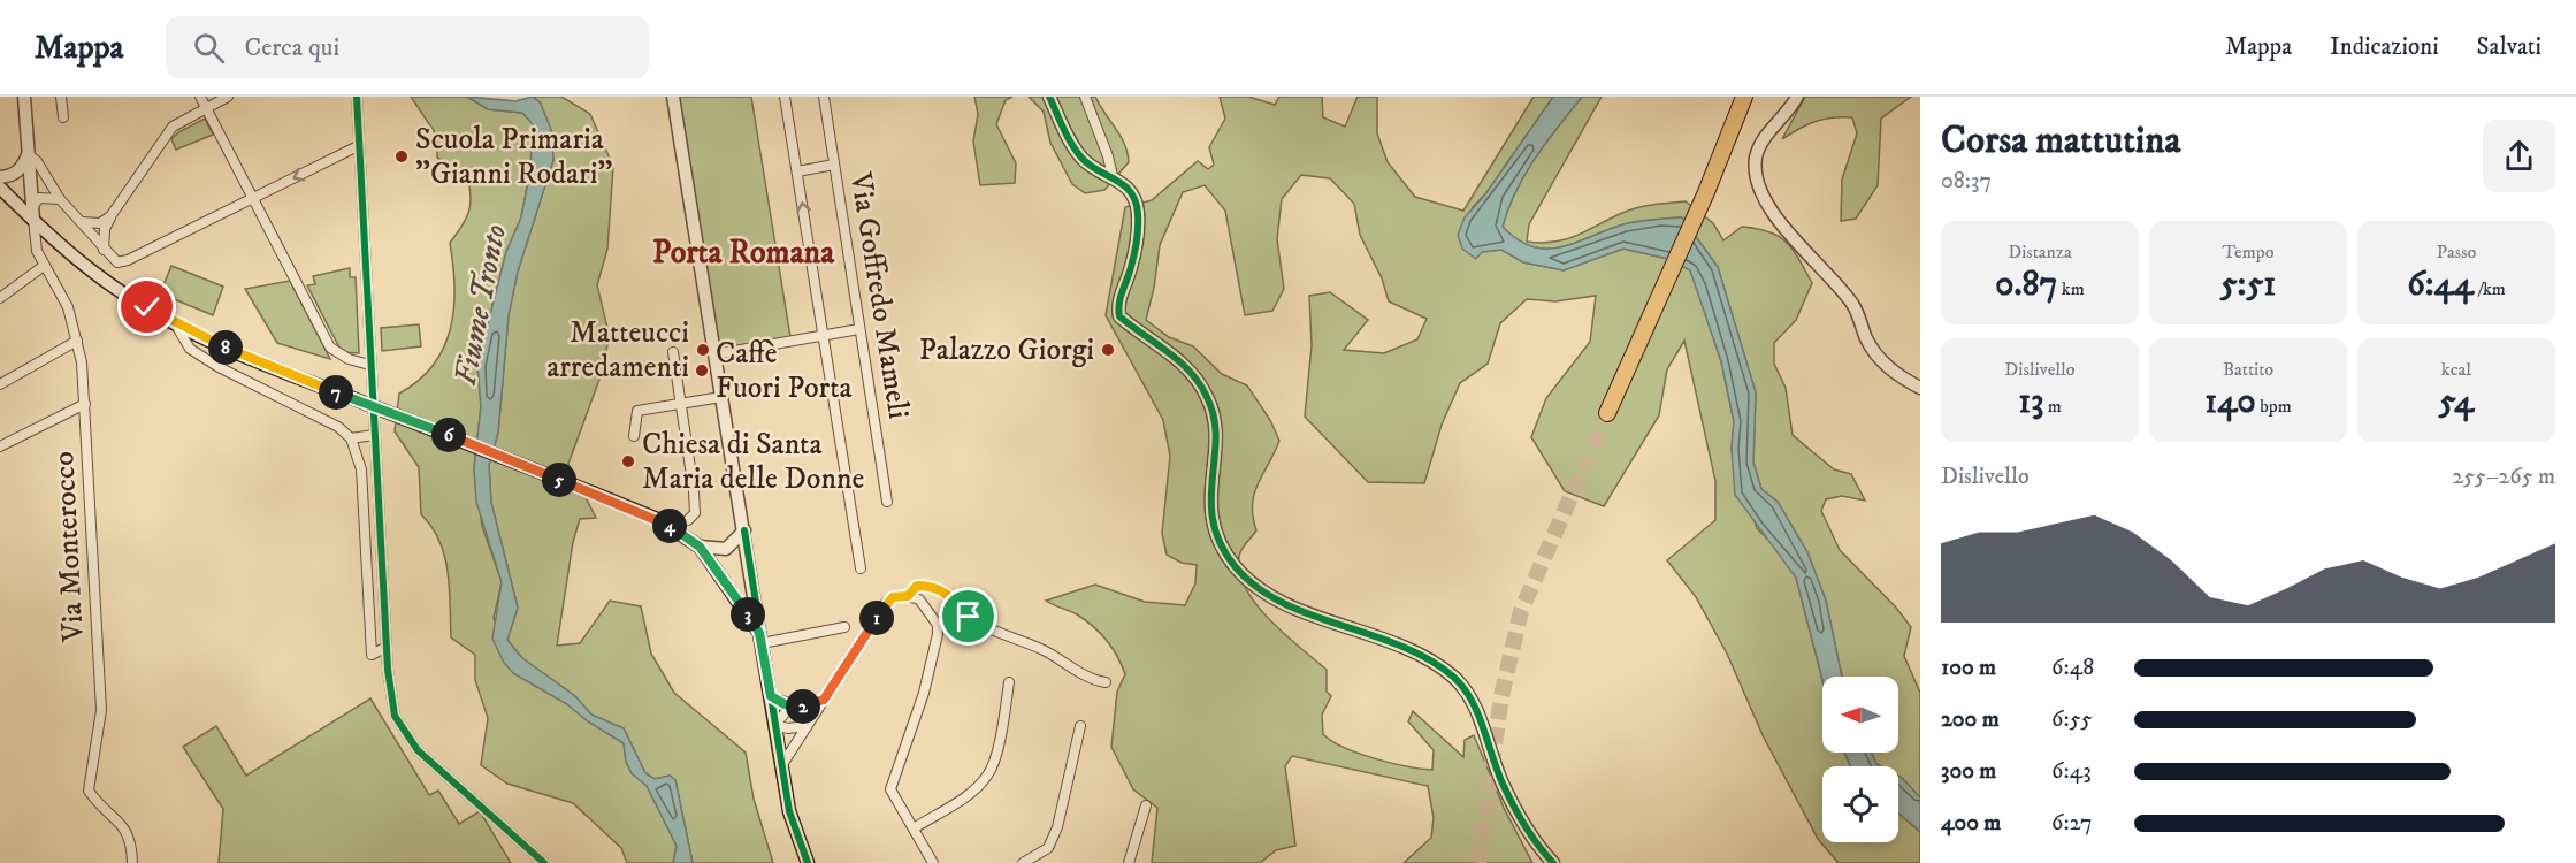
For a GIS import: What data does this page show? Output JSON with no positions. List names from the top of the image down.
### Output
{
  "streets": {
    "street": ["Via Goffredo Mameli", "Via Monterocco"]
  },
  "districts": ["Porta Romana"],
  "water": ["Fiume Tronto"],
  "places": [
    "Scuola Primaria \"Gianni Rodari\"",
    "Matteucci arredamenti",
    "Palazzo Giorgi",
    "Caffè Fuori Porta",
    "Chiesa di Santa Maria delle Donne"
  ],
  "north": "left",
  "page": {
    "header": "Mappa",
    "search": "Cerca qui",
    "nav": ["Mappa", "Indicazioni", "Salvati"],
    "heading": ["Corsa mattutina", "08:37"],
    "stats": [
      ["Distanza", "0.87 km"],
      ["Tempo", "5:51"],
      ["Passo", "6:44 /km"],
      ["Dislivello", "13 m"],
      ["Battito", "140 bpm"],
      ["kcal", "54"]
    ],
    "pins": [
      "8",
      "7",
      "6",
      "5",
      "4",
      "3",
      "1",
      "2"
    ],
    "chart": ["Dislivello", "255–265 m"],
    "list": [
      {
        "name": "100 m",
        "note": "6:48"
      },
      {
        "name": "200 m",
        "note": "6:55"
      },
      {
        "name": "300 m",
        "note": "6:43"
      },
      {
        "name": "400 m",
        "note": "6:27"
      }
    ]
  }
}
